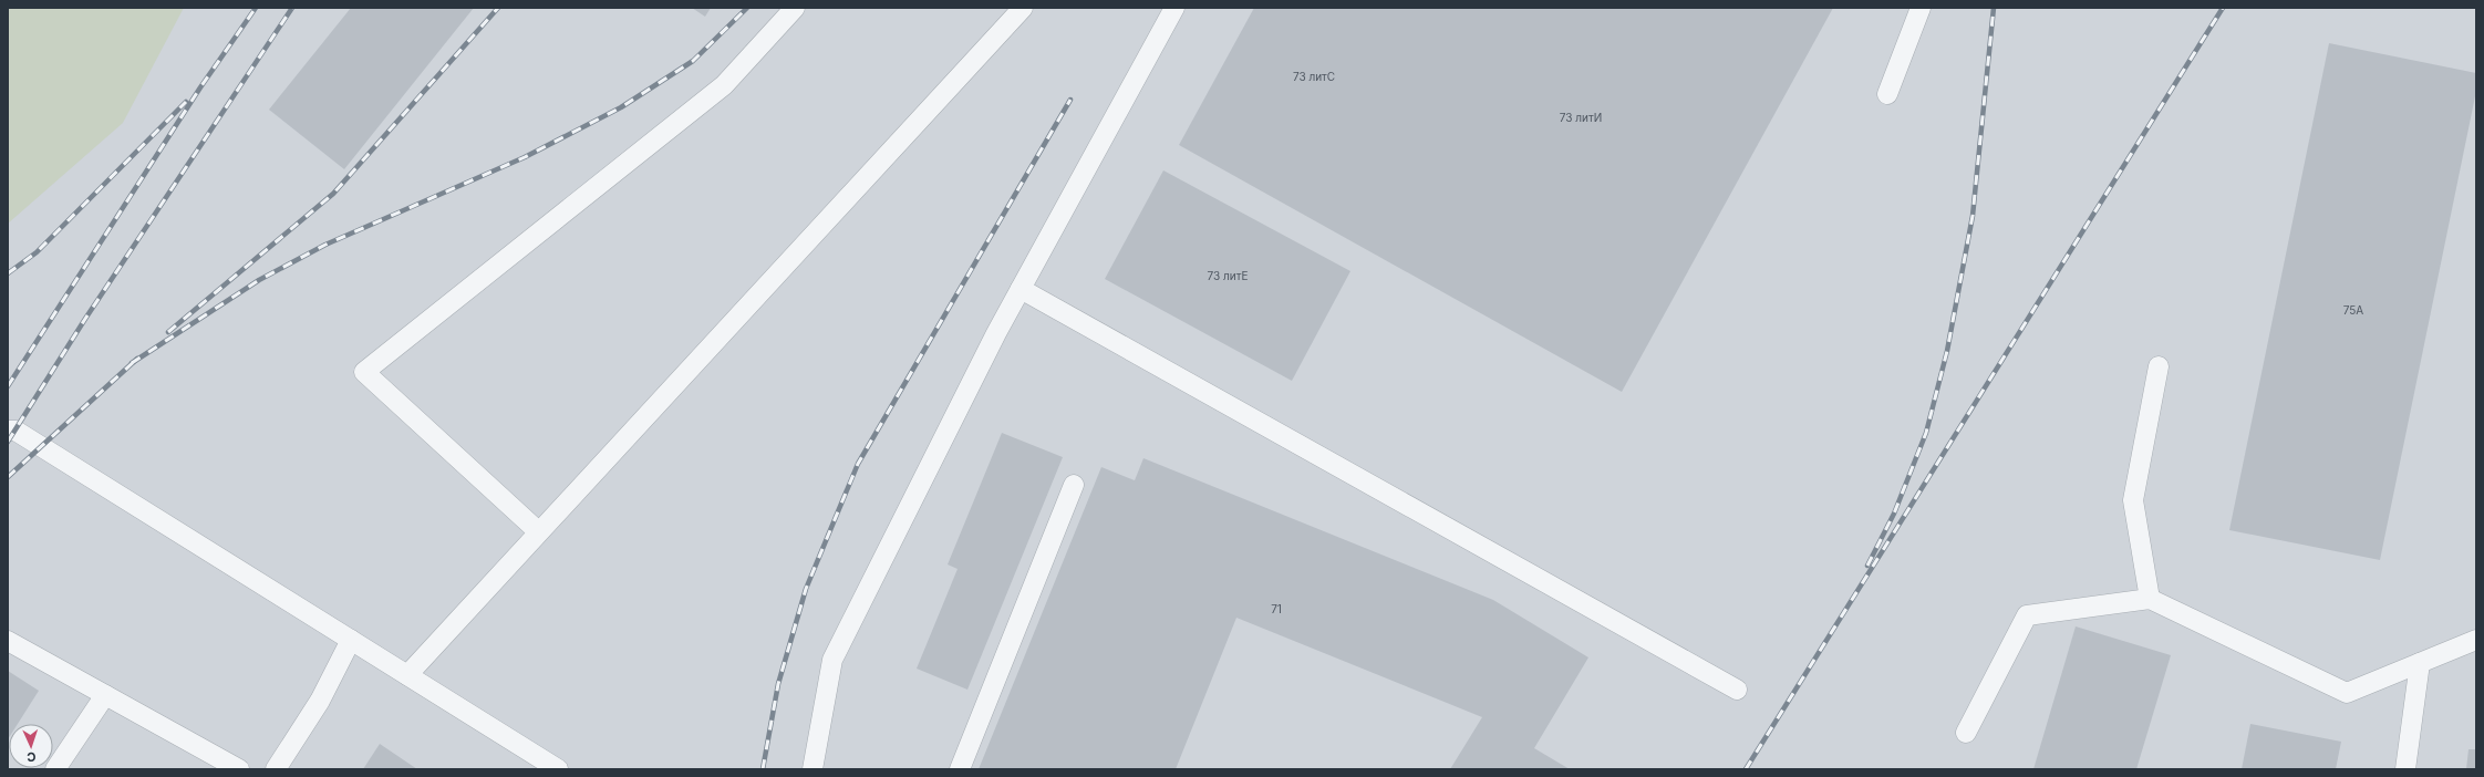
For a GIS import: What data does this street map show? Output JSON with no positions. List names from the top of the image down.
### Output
{
  "house_numbers": [
    "73 литС",
    "73 литИ",
    "73 литЕ",
    "75А",
    "71"
  ],
  "north": "bottom"
}
